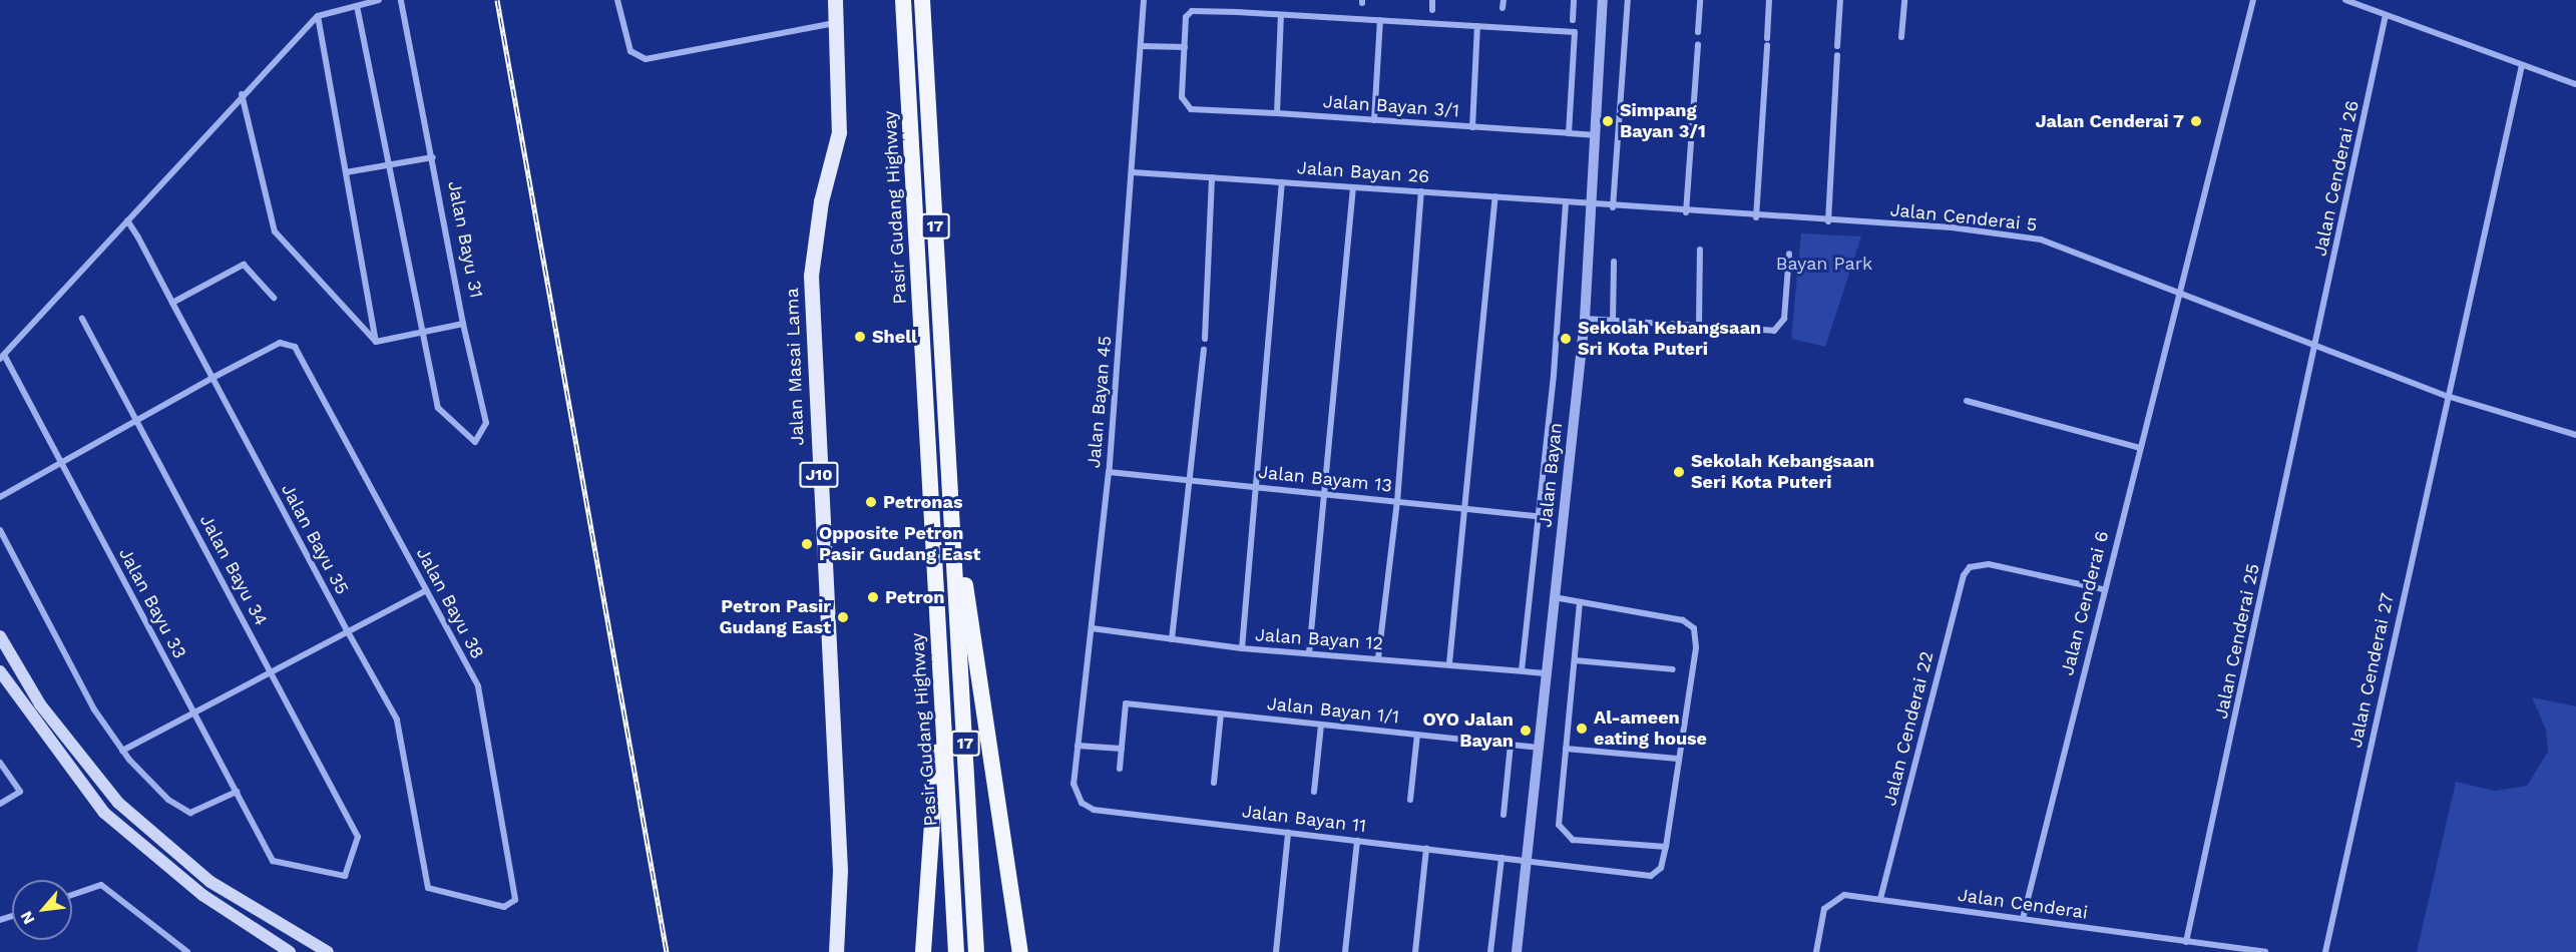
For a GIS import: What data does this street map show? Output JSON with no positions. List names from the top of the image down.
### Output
{
  "streets": {
    "highway": ["Pasir Gudang Highway", "17"],
    "main road": ["Jalan Masai Lama", "J10"],
    "street": [
      "Jalan Bayan 3/1",
      "Jalan Bayan 26",
      "Jalan Cenderai 26",
      "Jalan Cenderai 5",
      "Jalan Bayu 31",
      "Jalan Bayan 45",
      "Jalan Bayan",
      "Jalan Bayam 13",
      "Jalan Bayu 35",
      "Jalan Bayu 34",
      "Jalan Bayu 33",
      "Jalan Bayu 38",
      "Jalan Cenderai 6",
      "Jalan Bayan 12",
      "Jalan Cenderai 25",
      "Jalan Cenderai 27",
      "Jalan Bayan 1/1",
      "Jalan Cenderai 22",
      "Jalan Bayan 11",
      "Jalan Cenderai"
    ]
  },
  "crossings": [
    ["Jalan Bayan 3/1", "Jalan Bayan"],
    ["Jalan Bayan 26", "Jalan Cenderai 5"],
    ["Jalan Bayan 26", "Jalan Bayan 45"],
    ["Jalan Bayan 26", "Jalan Bayan"],
    ["Jalan Cenderai 26", "Jalan Cenderai 5"],
    ["Jalan Cenderai 26", "Jalan Cenderai 25"],
    ["Jalan Cenderai 5", "Jalan Bayan"],
    ["Jalan Cenderai 5", "Jalan Cenderai 6"],
    ["Jalan Cenderai 5", "Jalan Cenderai 25"],
    ["Jalan Cenderai 5", "Jalan Cenderai 27"],
    ["Jalan Bayan 45", "Jalan Bayam 13"],
    ["Jalan Bayan 45", "Jalan Bayan 12"],
    ["Jalan Bayan 45", "Jalan Bayan 11"],
    ["Jalan Bayan", "Jalan Bayan 12"],
    ["Jalan Bayan", "Jalan Bayan 1/1"],
    ["Jalan Bayan", "Jalan Bayan 11"],
    ["Jalan Bayu 35", "Jalan Bayu 38"],
    ["Jalan Bayu 34", "Jalan Bayu 33"],
    ["Jalan Cenderai 6", "Jalan Cenderai 22"],
    ["Jalan Cenderai 6", "Jalan Cenderai"],
    ["Jalan Cenderai 25", "Jalan Cenderai"],
    ["Jalan Cenderai 22", "Jalan Cenderai"]
  ],
  "parks": ["Bayan Park"],
  "places": [
    "Simpang Bayan 3/1",
    "Jalan Cenderai 7",
    "Shell",
    "Sekolah Kebangsaan Sri Kota Puteri",
    "Sekolah Kebangsaan Seri Kota Puteri",
    "Petronas",
    "Opposite Petron Pasir Gudang East",
    "Petron",
    "Petron Pasir Gudang East",
    "Al-ameen eating house",
    "OYO Jalan Bayan"
  ],
  "north": "bottom left"
}
